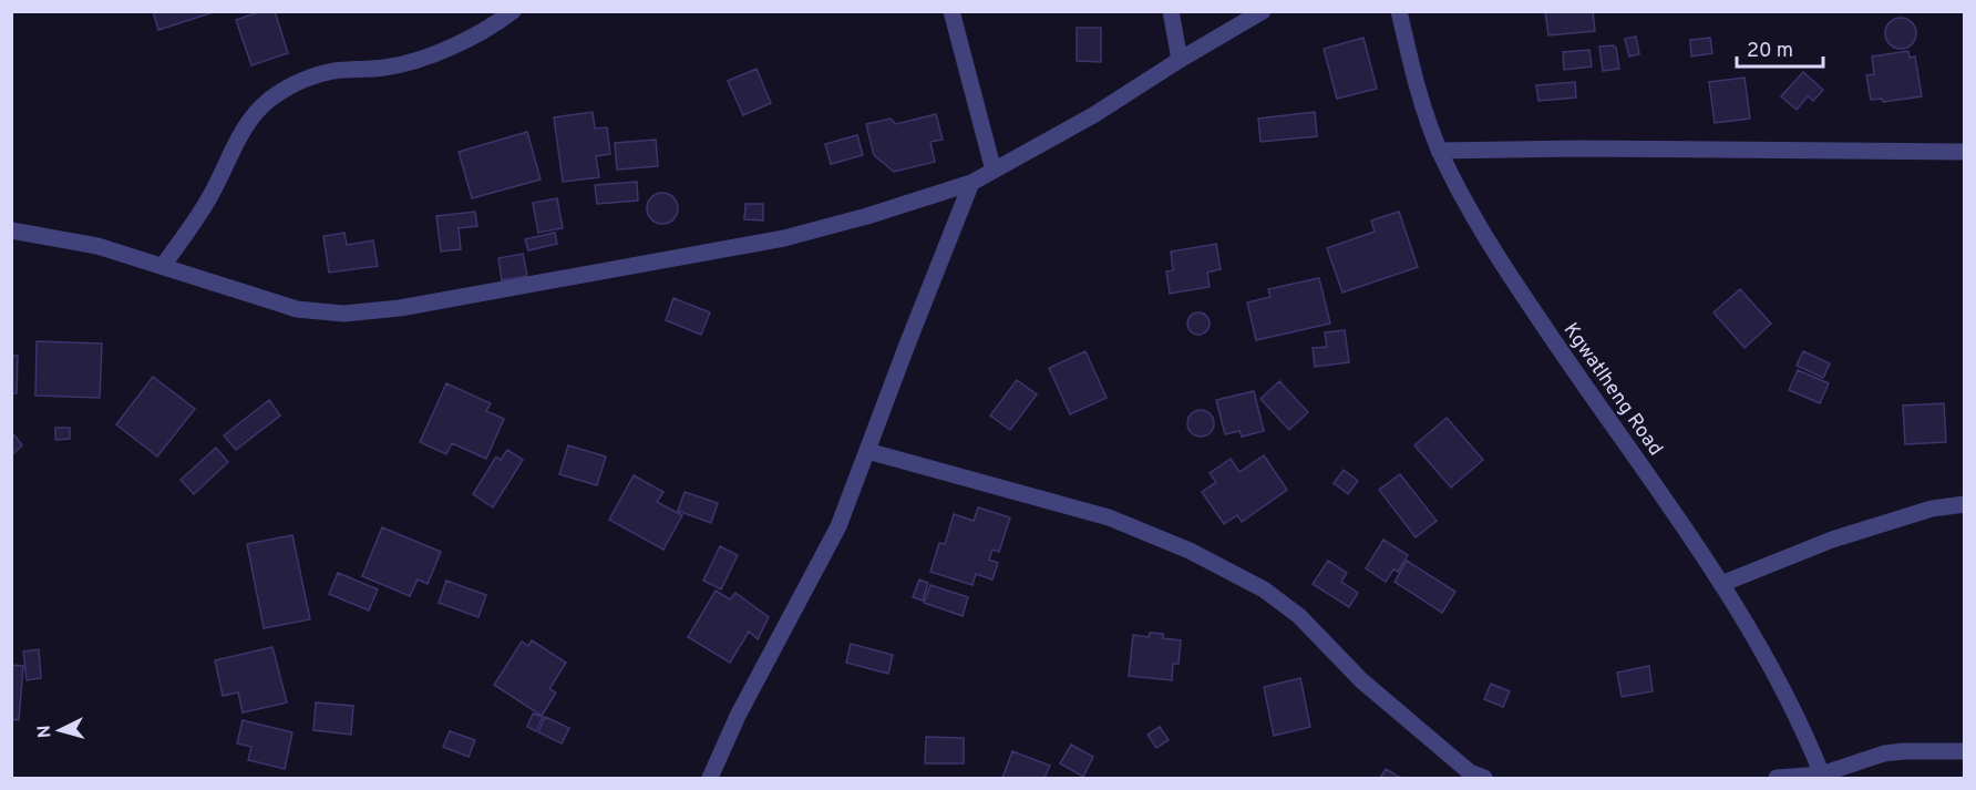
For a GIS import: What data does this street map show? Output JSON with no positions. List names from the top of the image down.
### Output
{
  "streets": {
    "street": ["Kgwatlheng Road"]
  },
  "scale_bar": "20 m",
  "north": "left"
}
